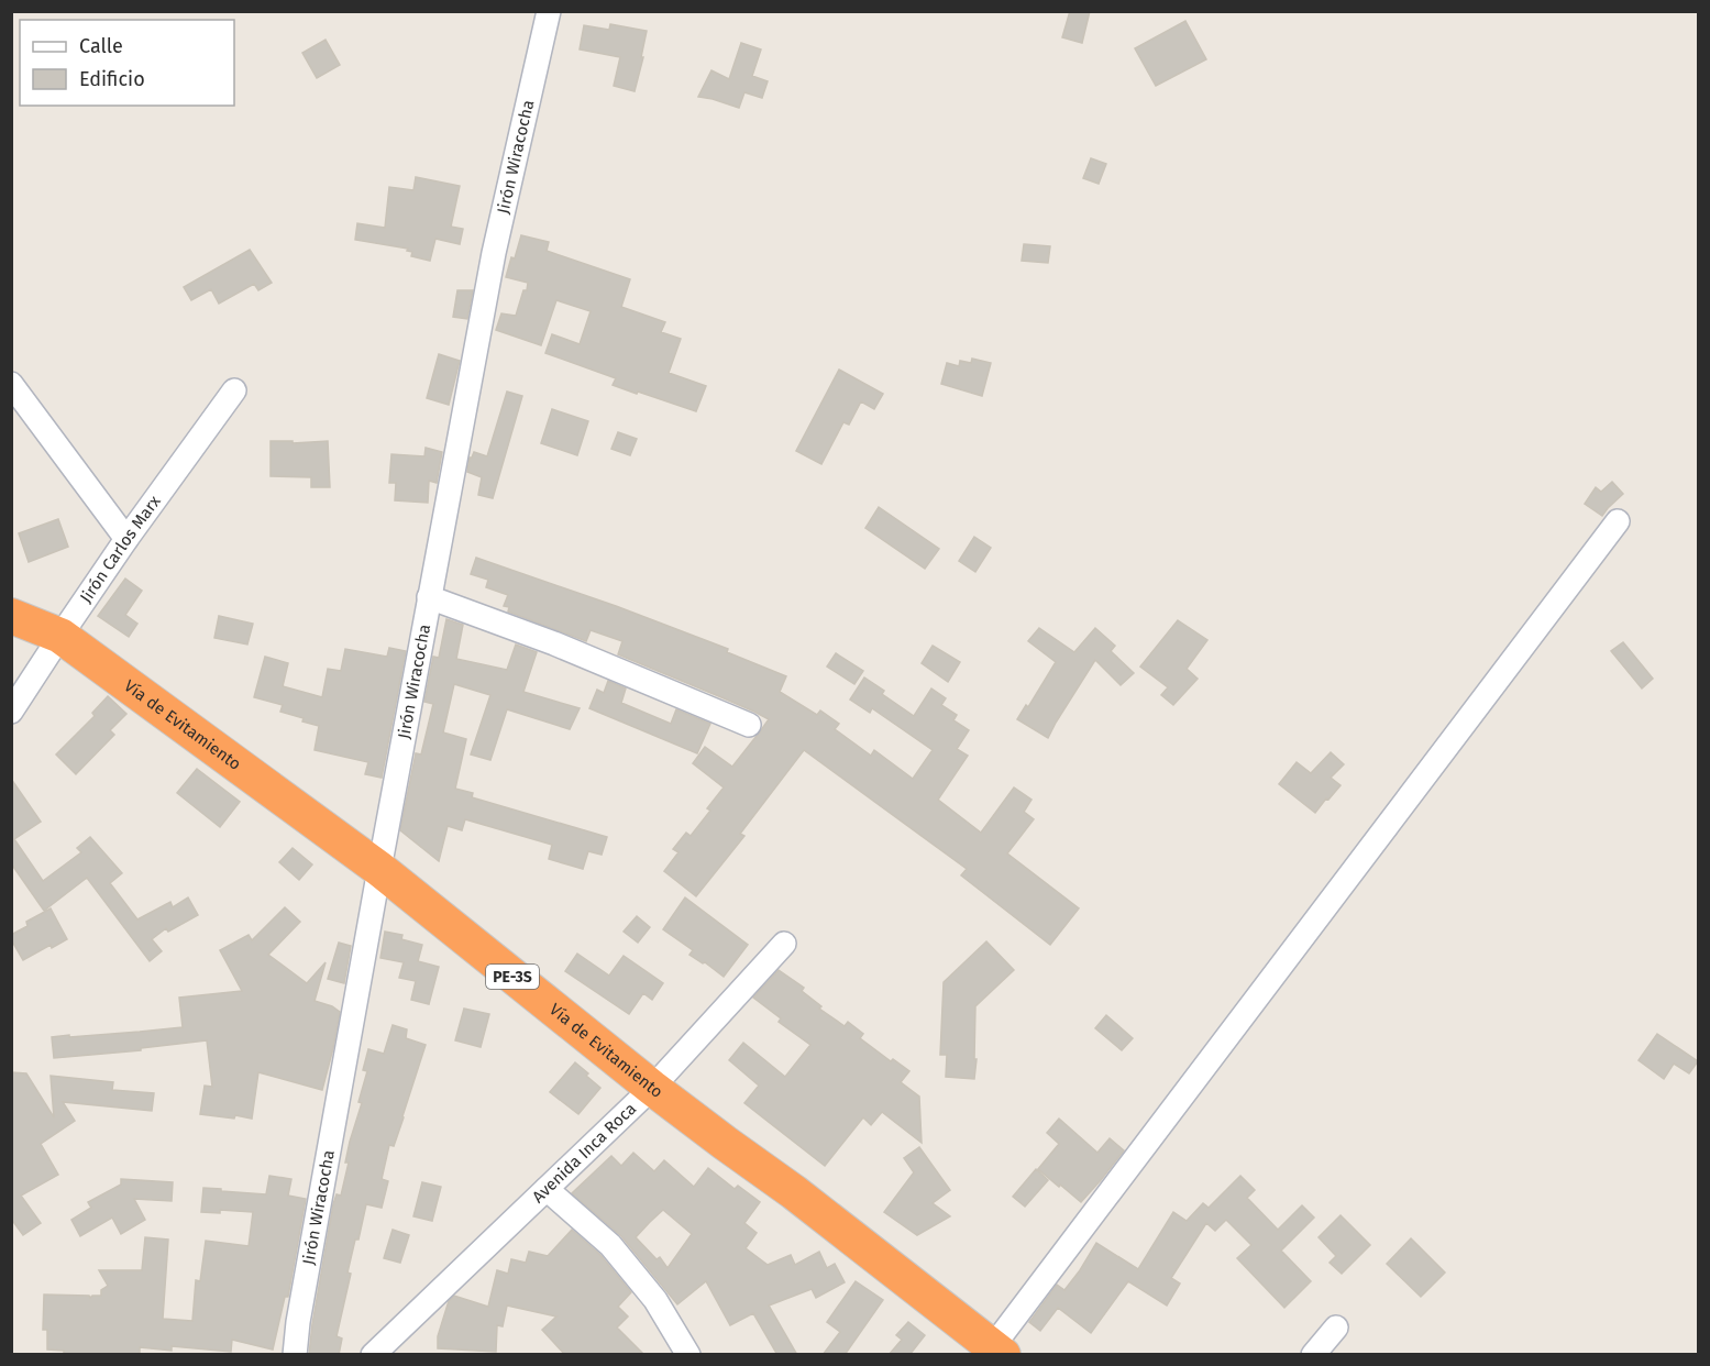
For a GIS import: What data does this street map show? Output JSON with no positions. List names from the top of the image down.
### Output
{
  "streets": {
    "highway": ["Vía de Evitamiento", "PE-3S"],
    "street": ["Jirón Wiracocha", "Jirón Carlos Marx", "Avenida Inca Roca"]
  },
  "crossings": [
    ["Jirón Wiracocha", "Vía de Evitamiento"],
    ["Jirón Carlos Marx", "Vía de Evitamiento"],
    ["Vía de Evitamiento", "Avenida Inca Roca"]
  ],
  "legend": ["Calle", "Edificio"]
}
